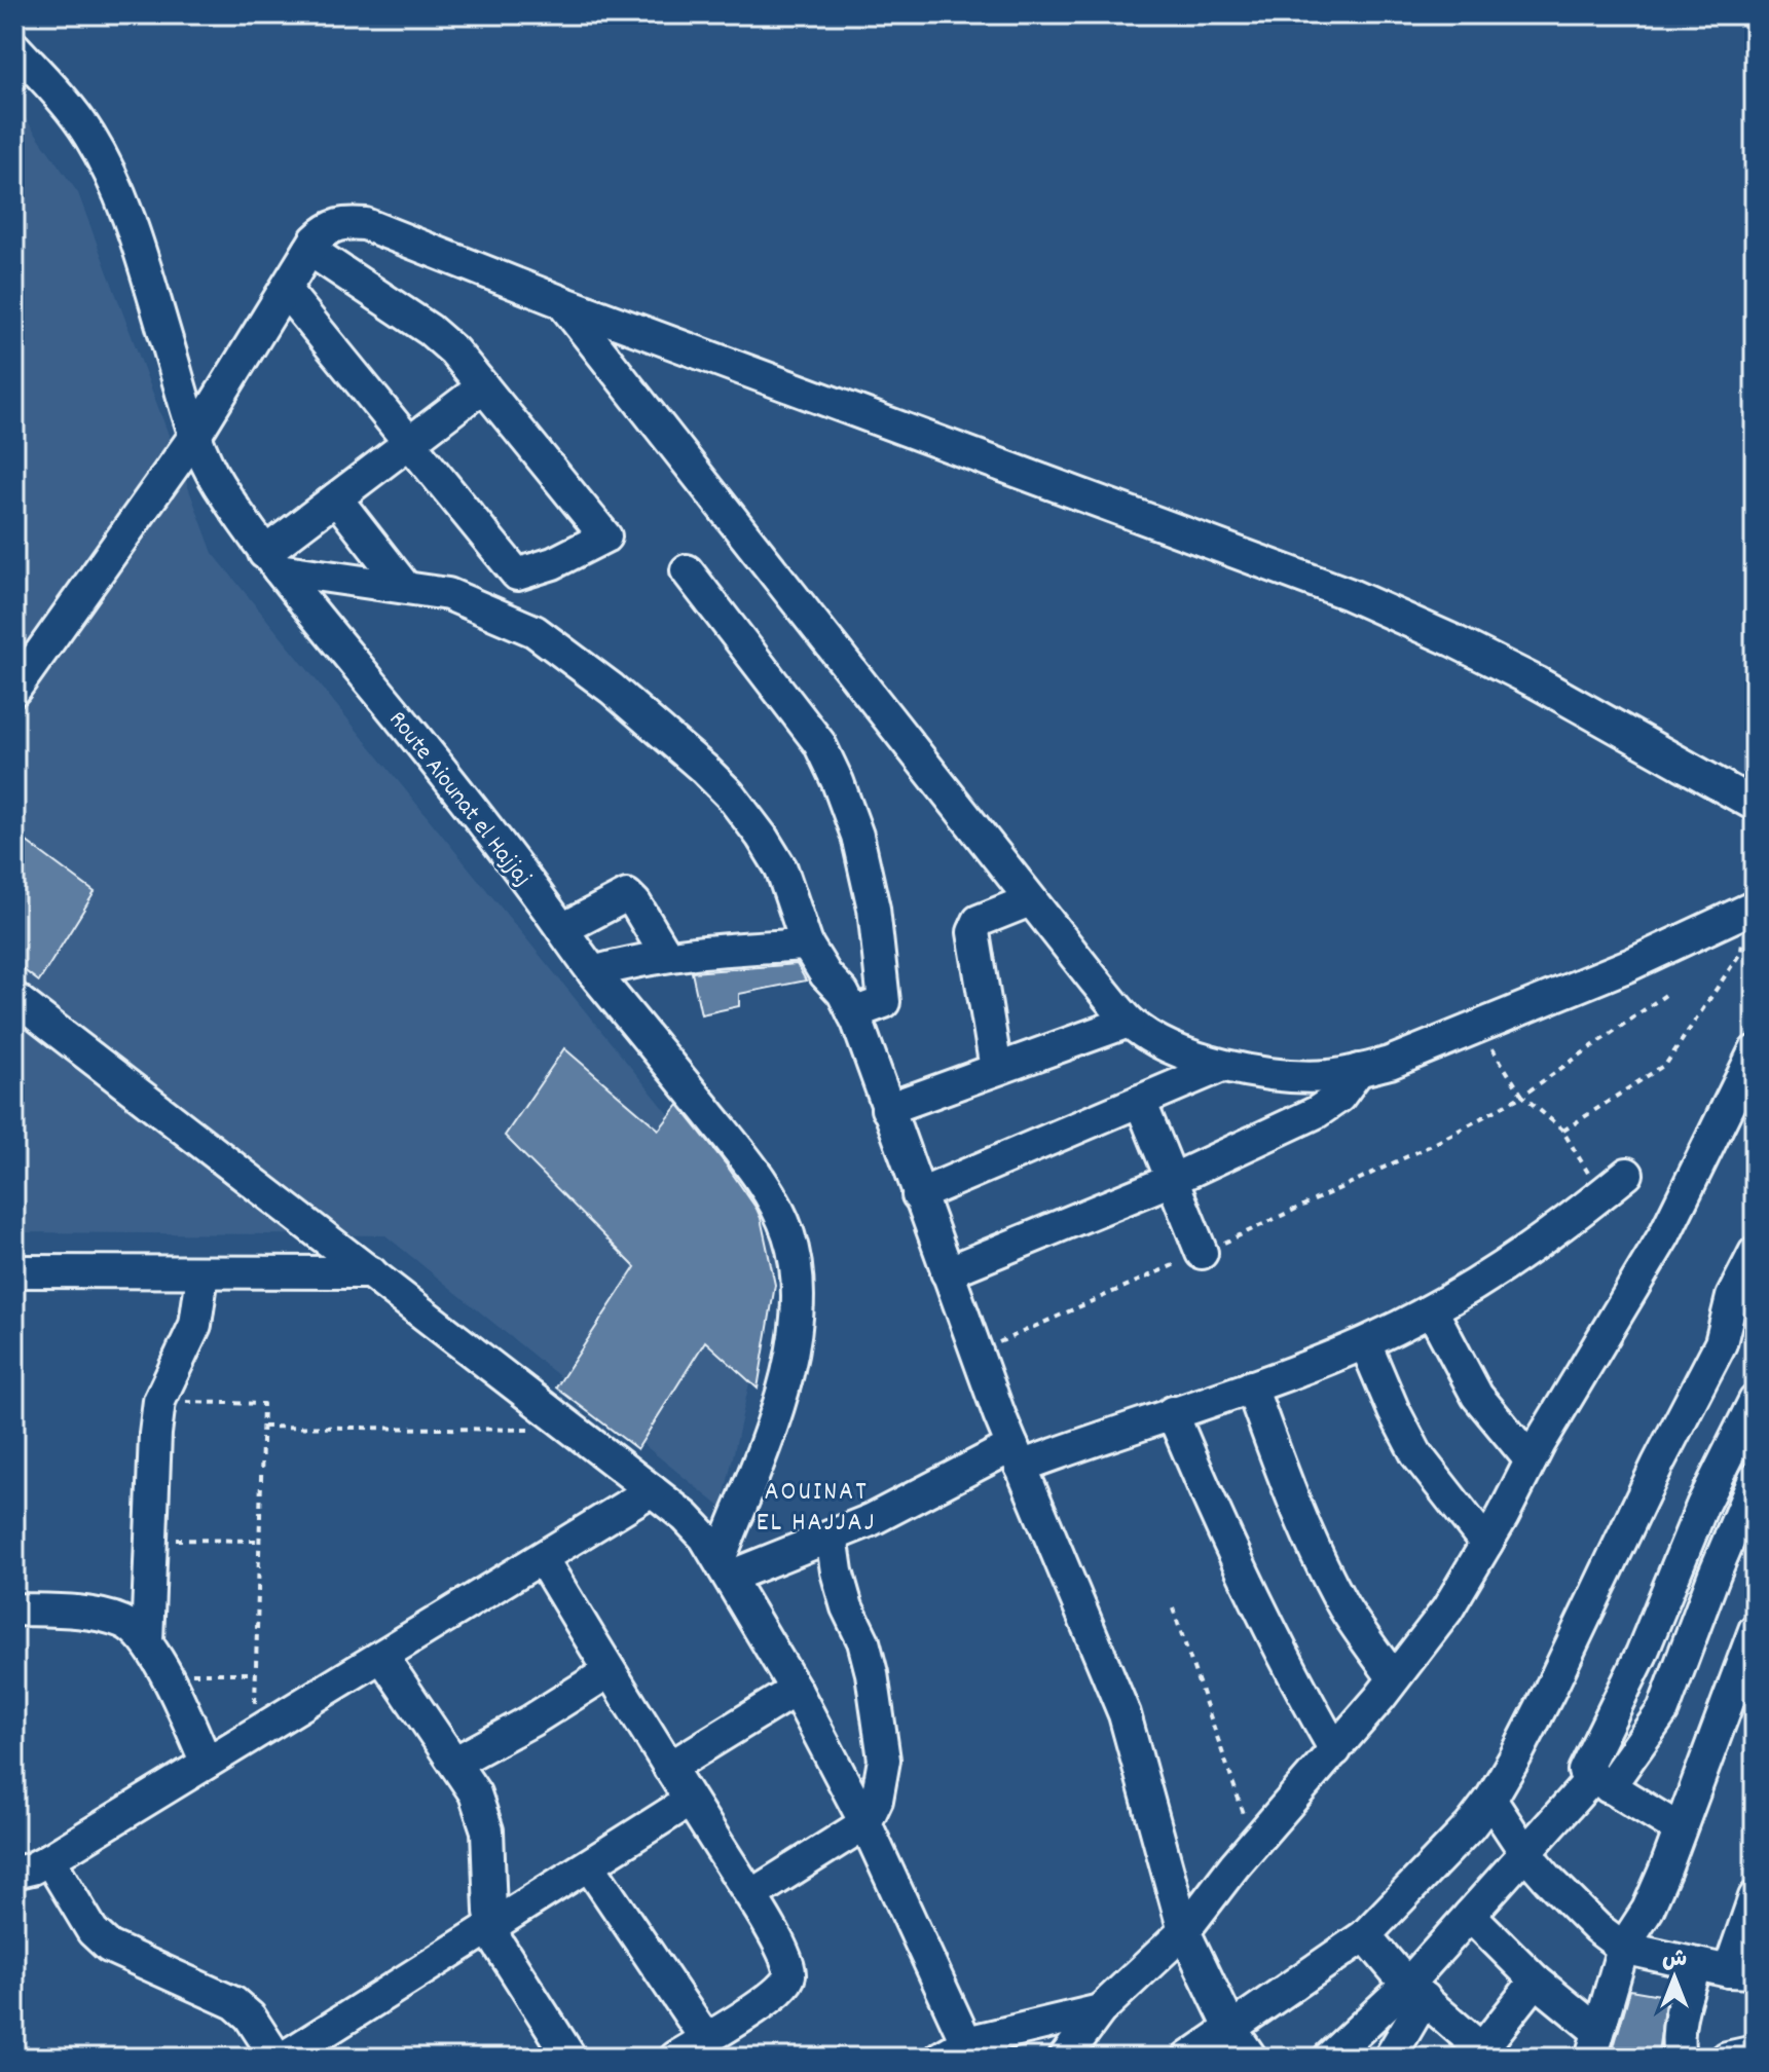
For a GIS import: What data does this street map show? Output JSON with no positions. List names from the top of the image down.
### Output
{
  "streets": {
    "street": ["Route Aiounat el Hajjaj"]
  },
  "districts": ["AOUINAT EL HAJJAJ"],
  "north": "top"
}
